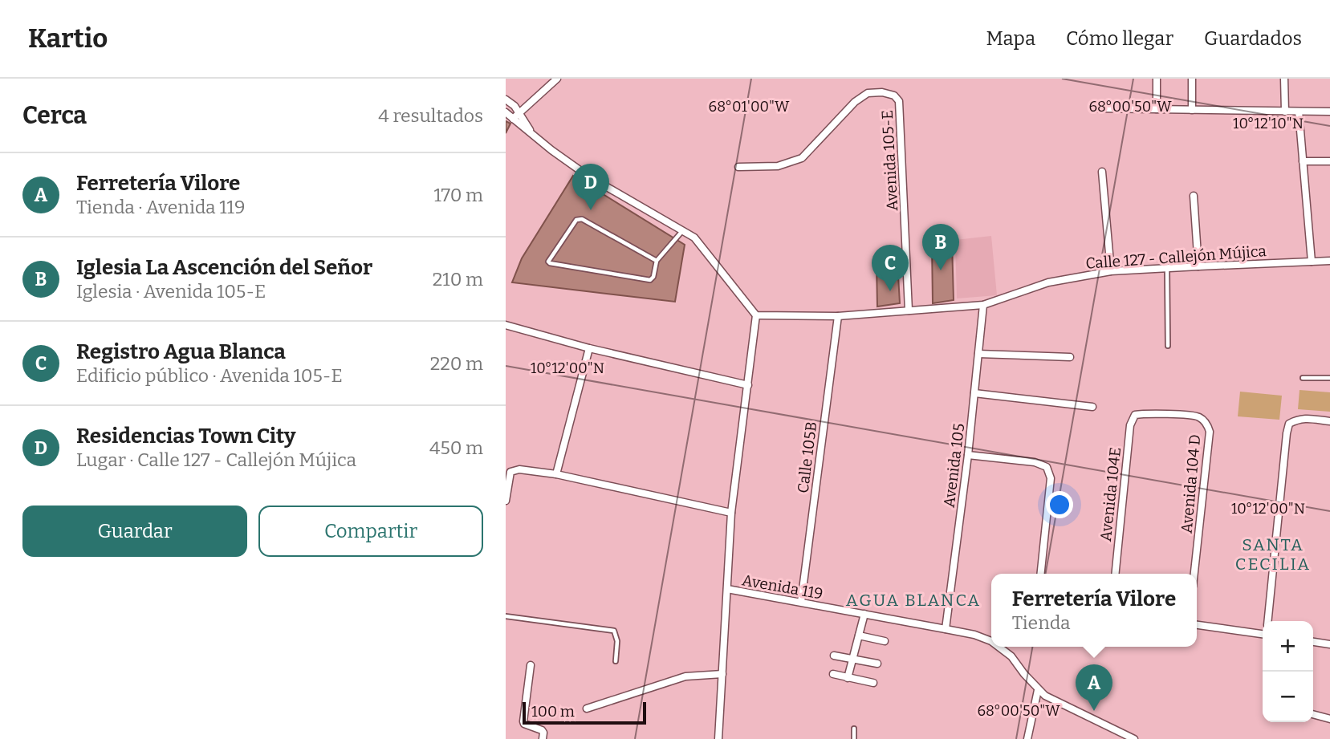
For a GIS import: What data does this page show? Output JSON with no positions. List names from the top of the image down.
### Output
{
  "streets": {
    "street": [
      "Avenida 105-E",
      "Calle 127 - Callejón Mújica",
      "Calle 105B",
      "Avenida 105",
      "Avenida 104 D",
      "Avenida 104E",
      "Avenida 119"
    ]
  },
  "crossings": [
    ["Avenida 105-E", "Calle 127 - Callejón Mújica"],
    ["Calle 127 - Callejón Mújica", "Calle 105B"],
    ["Calle 127 - Callejón Mújica", "Avenida 105"],
    ["Calle 105B", "Avenida 119"],
    ["Avenida 105", "Avenida 119"],
    ["Avenida 104 D", "Avenida 104E"]
  ],
  "districts": ["SANTA CECILIA", "AGUA BLANCA"],
  "scale_bar": "100 m",
  "page": {
    "header": "Kartio",
    "nav": ["Mapa", "Cómo llegar", "Guardados"],
    "heading": ["Cerca", "4 resultados"],
    "list": [
      {
        "mark": "A",
        "name": "Ferretería Vilore",
        "note": "Tienda · Avenida 119",
        "value": "170 m"
      },
      {
        "mark": "B",
        "name": "Iglesia La Ascención del Señor",
        "note": "Iglesia · Avenida 105-E",
        "value": "210 m"
      },
      {
        "mark": "C",
        "name": "Registro Agua Blanca",
        "note": "Edificio público · Avenida 105-E",
        "value": "220 m"
      },
      {
        "mark": "D",
        "name": "Residencias Town City",
        "note": "Lugar · Calle 127 - Callejón Mújica",
        "value": "450 m"
      }
    ],
    "pins": [
      "D",
      "B",
      "C",
      "A"
    ],
    "buttons": ["Guardar", "Compartir"],
    "popup": ["Ferretería Vilore", "Tienda"],
    "map_buttons": ["+", "−"],
    "scale": "100 m"
  },
  "coordinates": [
    "68°01'00\"W",
    "68°00'50\"W",
    "10°12'10\"N",
    "10°12'00\"N"
  ]
}
